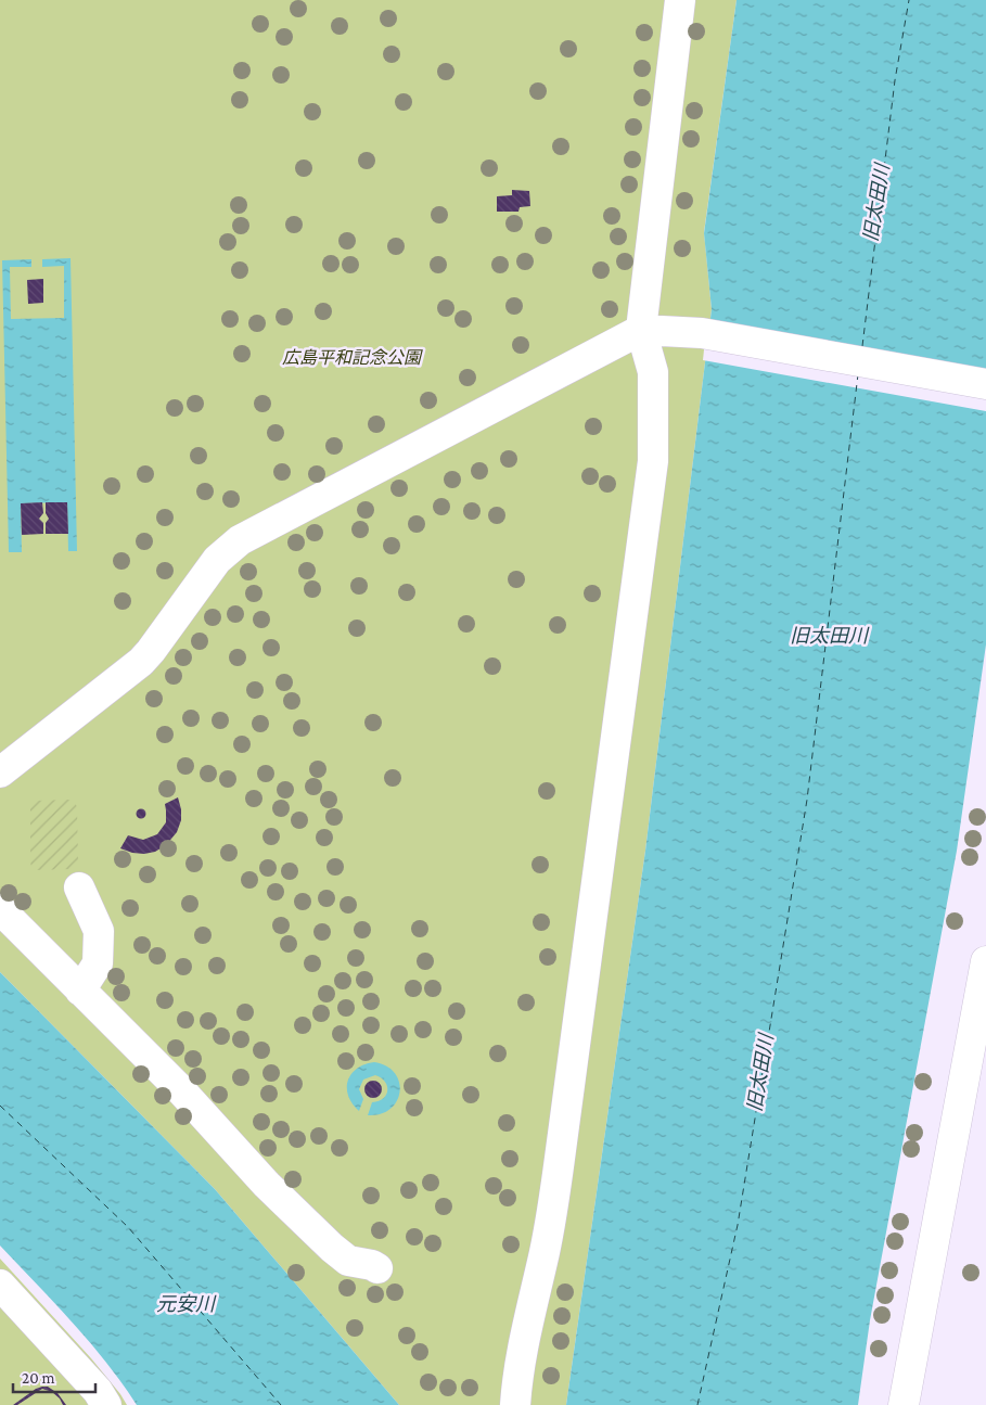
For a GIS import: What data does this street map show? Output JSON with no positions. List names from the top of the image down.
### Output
{
  "water": ["旧太田川", "元安川"],
  "parks": ["広島平和記念公園"],
  "scale_bar": "20 m"
}
